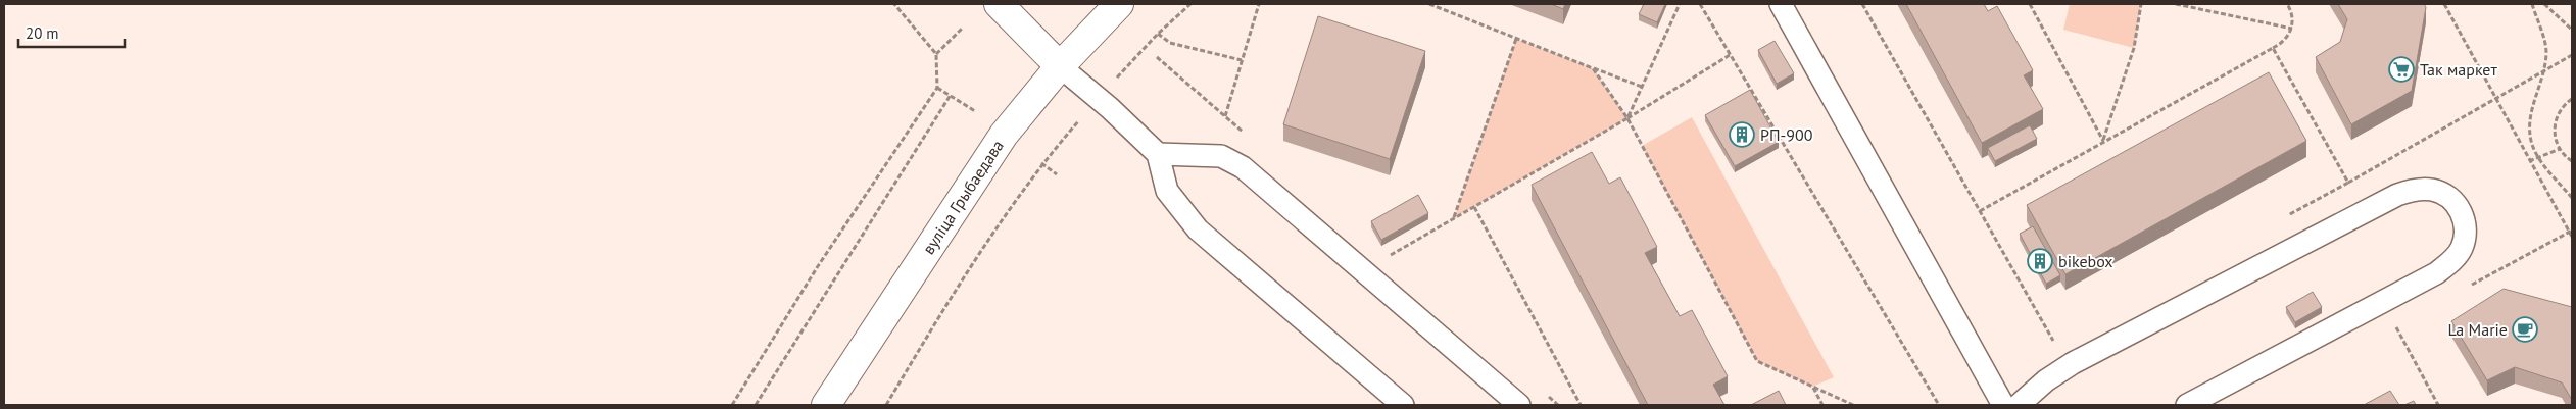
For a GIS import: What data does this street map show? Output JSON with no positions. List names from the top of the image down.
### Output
{
  "streets": {
    "street": ["вуліца Грыбаедава"]
  },
  "places": {
    "supermarket": ["Так маркет"],
    "building": ["РП-900", "bikebox"],
    "cafe": ["La Marie"]
  },
  "scale_bar": "20 m"
}
